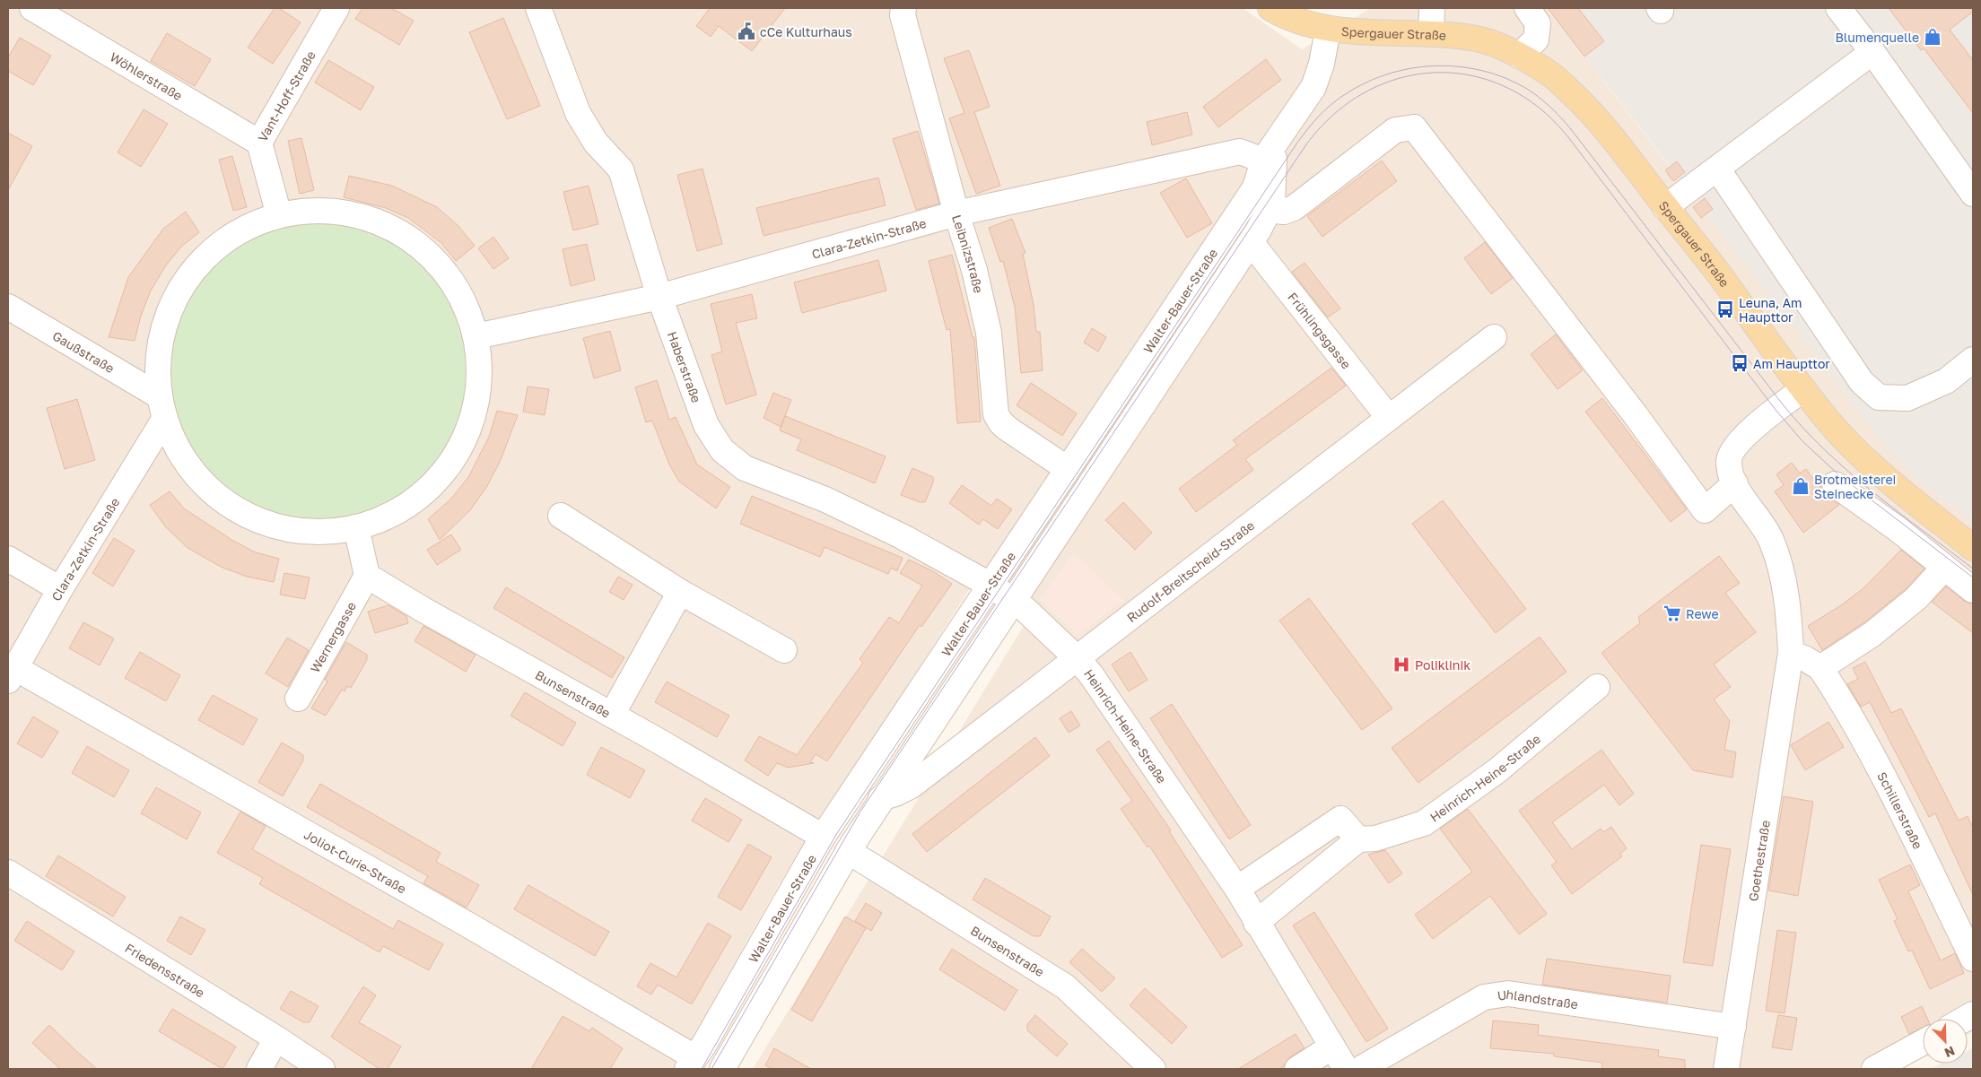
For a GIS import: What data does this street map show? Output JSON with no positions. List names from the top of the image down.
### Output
{
  "streets": {
    "main road": ["Spergauer Straße"],
    "street": [
      "Wöhlerstraße",
      "Vant-Hoff-Straße",
      "Clara-Zetkin-Straße",
      "Leibnizstraße",
      "Walter-Bauer-Straße",
      "Frühlingsgasse",
      "Gaußstraße",
      "Haberstraße",
      "Rudolf-Breitscheid-Straße",
      "Wernergasse",
      "Bunsenstraße",
      "Heinrich-Heine-Straße",
      "Schillerstraße",
      "Goethestraße",
      "Joliot-Curie-Straße",
      "Friedensstraße",
      "Uhlandstraße"
    ]
  },
  "crossings": [
    ["Spergauer Straße", "Walter-Bauer-Straße"],
    ["Wöhlerstraße", "Vant-Hoff-Straße"],
    ["Clara-Zetkin-Straße", "Leibnizstraße"],
    ["Clara-Zetkin-Straße", "Walter-Bauer-Straße"],
    ["Clara-Zetkin-Straße", "Gaußstraße"],
    ["Clara-Zetkin-Straße", "Haberstraße"],
    ["Clara-Zetkin-Straße", "Joliot-Curie-Straße"],
    ["Leibnizstraße", "Walter-Bauer-Straße"],
    ["Walter-Bauer-Straße", "Frühlingsgasse"],
    ["Walter-Bauer-Straße", "Haberstraße"],
    ["Walter-Bauer-Straße", "Rudolf-Breitscheid-Straße"],
    ["Walter-Bauer-Straße", "Bunsenstraße"],
    ["Walter-Bauer-Straße", "Heinrich-Heine-Straße"],
    ["Walter-Bauer-Straße", "Joliot-Curie-Straße"],
    ["Frühlingsgasse", "Rudolf-Breitscheid-Straße"],
    ["Haberstraße", "Heinrich-Heine-Straße"],
    ["Rudolf-Breitscheid-Straße", "Heinrich-Heine-Straße"],
    ["Wernergasse", "Bunsenstraße"],
    ["Goethestraße", "Uhlandstraße"]
  ],
  "places": {
    "public building": ["cCe Kulturhaus"],
    "shop": ["Blumenquelle", "Brotmeisterei Steinecke"],
    "bus stop": ["Leuna, Am Haupttor", "Am Haupttor"],
    "supermarket": ["Rewe"],
    "hospital": ["Poliklinik"]
  },
  "north": "bottom right"
}
